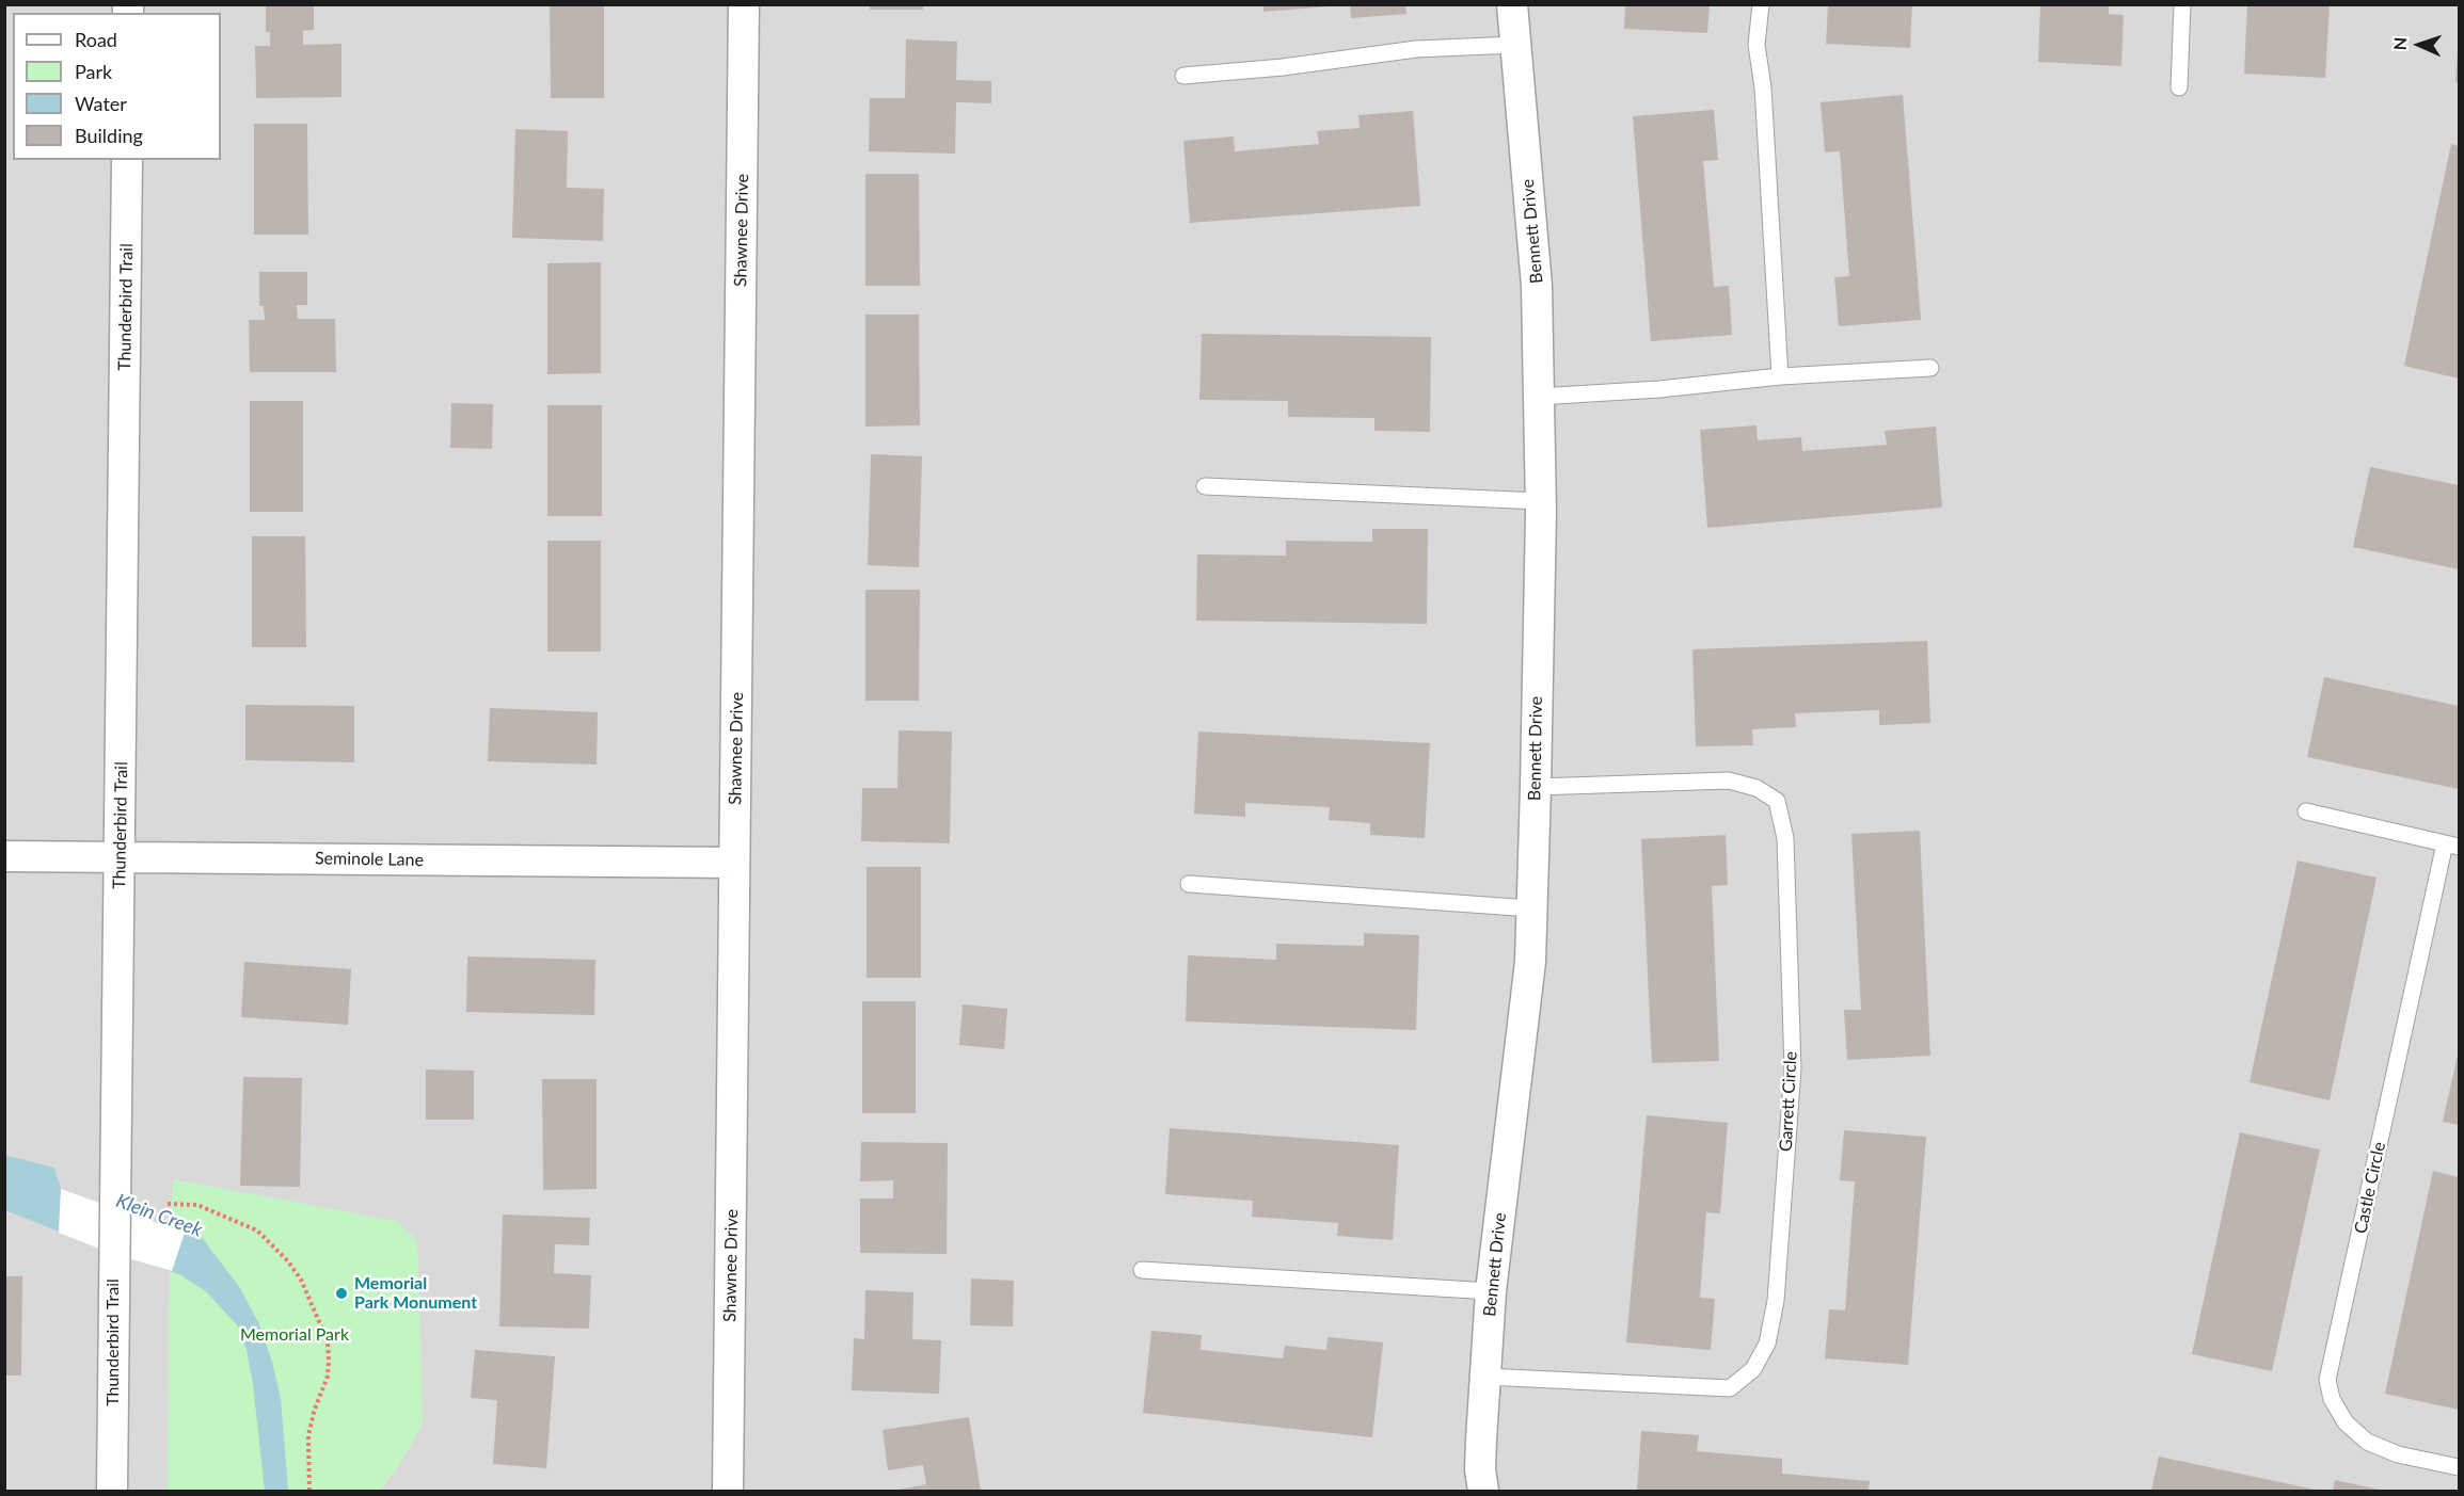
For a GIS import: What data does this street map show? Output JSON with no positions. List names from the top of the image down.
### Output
{
  "streets": {
    "street": [
      "Shawnee Drive",
      "Bennett Drive",
      "Thunderbird Trail",
      "Seminole Lane"
    ],
    "lane": ["Garrett Circle", "Castle Circle"]
  },
  "crossings": [
    ["Shawnee Drive", "Seminole Lane"],
    ["Bennett Drive", "Garrett Circle"],
    ["Thunderbird Trail", "Seminole Lane"]
  ],
  "water": ["Klein Creek"],
  "parks": ["Memorial Park"],
  "places": ["Memorial Park Monument"],
  "legend": [
    "Road",
    "Park",
    "Water",
    "Building"
  ],
  "north": "left"
}
